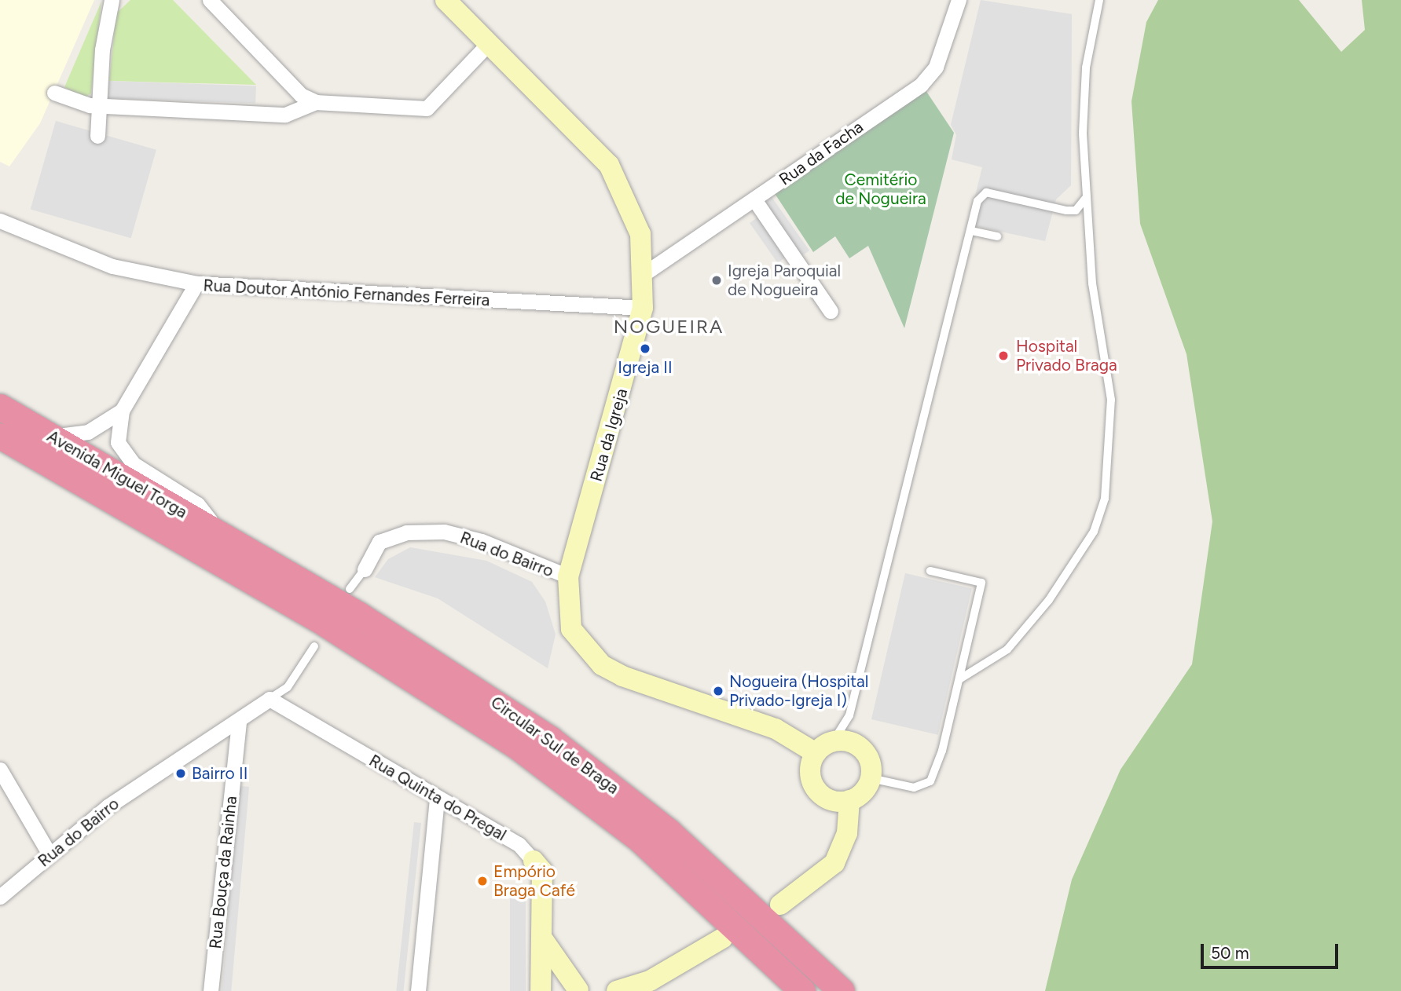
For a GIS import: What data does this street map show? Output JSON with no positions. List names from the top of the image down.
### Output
{
  "streets": {
    "highway": ["Avenida Miguel Torga", "Circular Sul de Braga"],
    "street": [
      "Rua da Facha",
      "Rua Doutor António Fernandes Ferreira",
      "Rua da Igreja",
      "Rua do Bairro",
      "Rua Quinta do Pregal",
      "Rua Bouça da Rainha"
    ]
  },
  "crossings": [
    ["Rua da Facha", "Rua da Igreja"],
    ["Rua Doutor António Fernandes Ferreira", "Rua da Igreja"],
    ["Rua Doutor António Fernandes Ferreira", "Avenida Miguel Torga"],
    ["Rua Doutor António Fernandes Ferreira", "Circular Sul de Braga"],
    ["Rua da Igreja", "Rua do Bairro"],
    ["Avenida Miguel Torga", "Circular Sul de Braga"],
    ["Rua do Bairro", "Rua Quinta do Pregal"],
    ["Rua do Bairro", "Rua Bouça da Rainha"]
  ],
  "districts": ["NOGUEIRA"],
  "parks": ["Cemitério de Nogueira"],
  "places": [
    "Igreja Paroquial de Nogueira",
    "Igreja II",
    "Hospital Privado Braga",
    "Nogueira (Hospital Privado-Igreja I)",
    "Bairro II",
    "Empório Braga Café"
  ],
  "scale_bar": "50 m"
}
